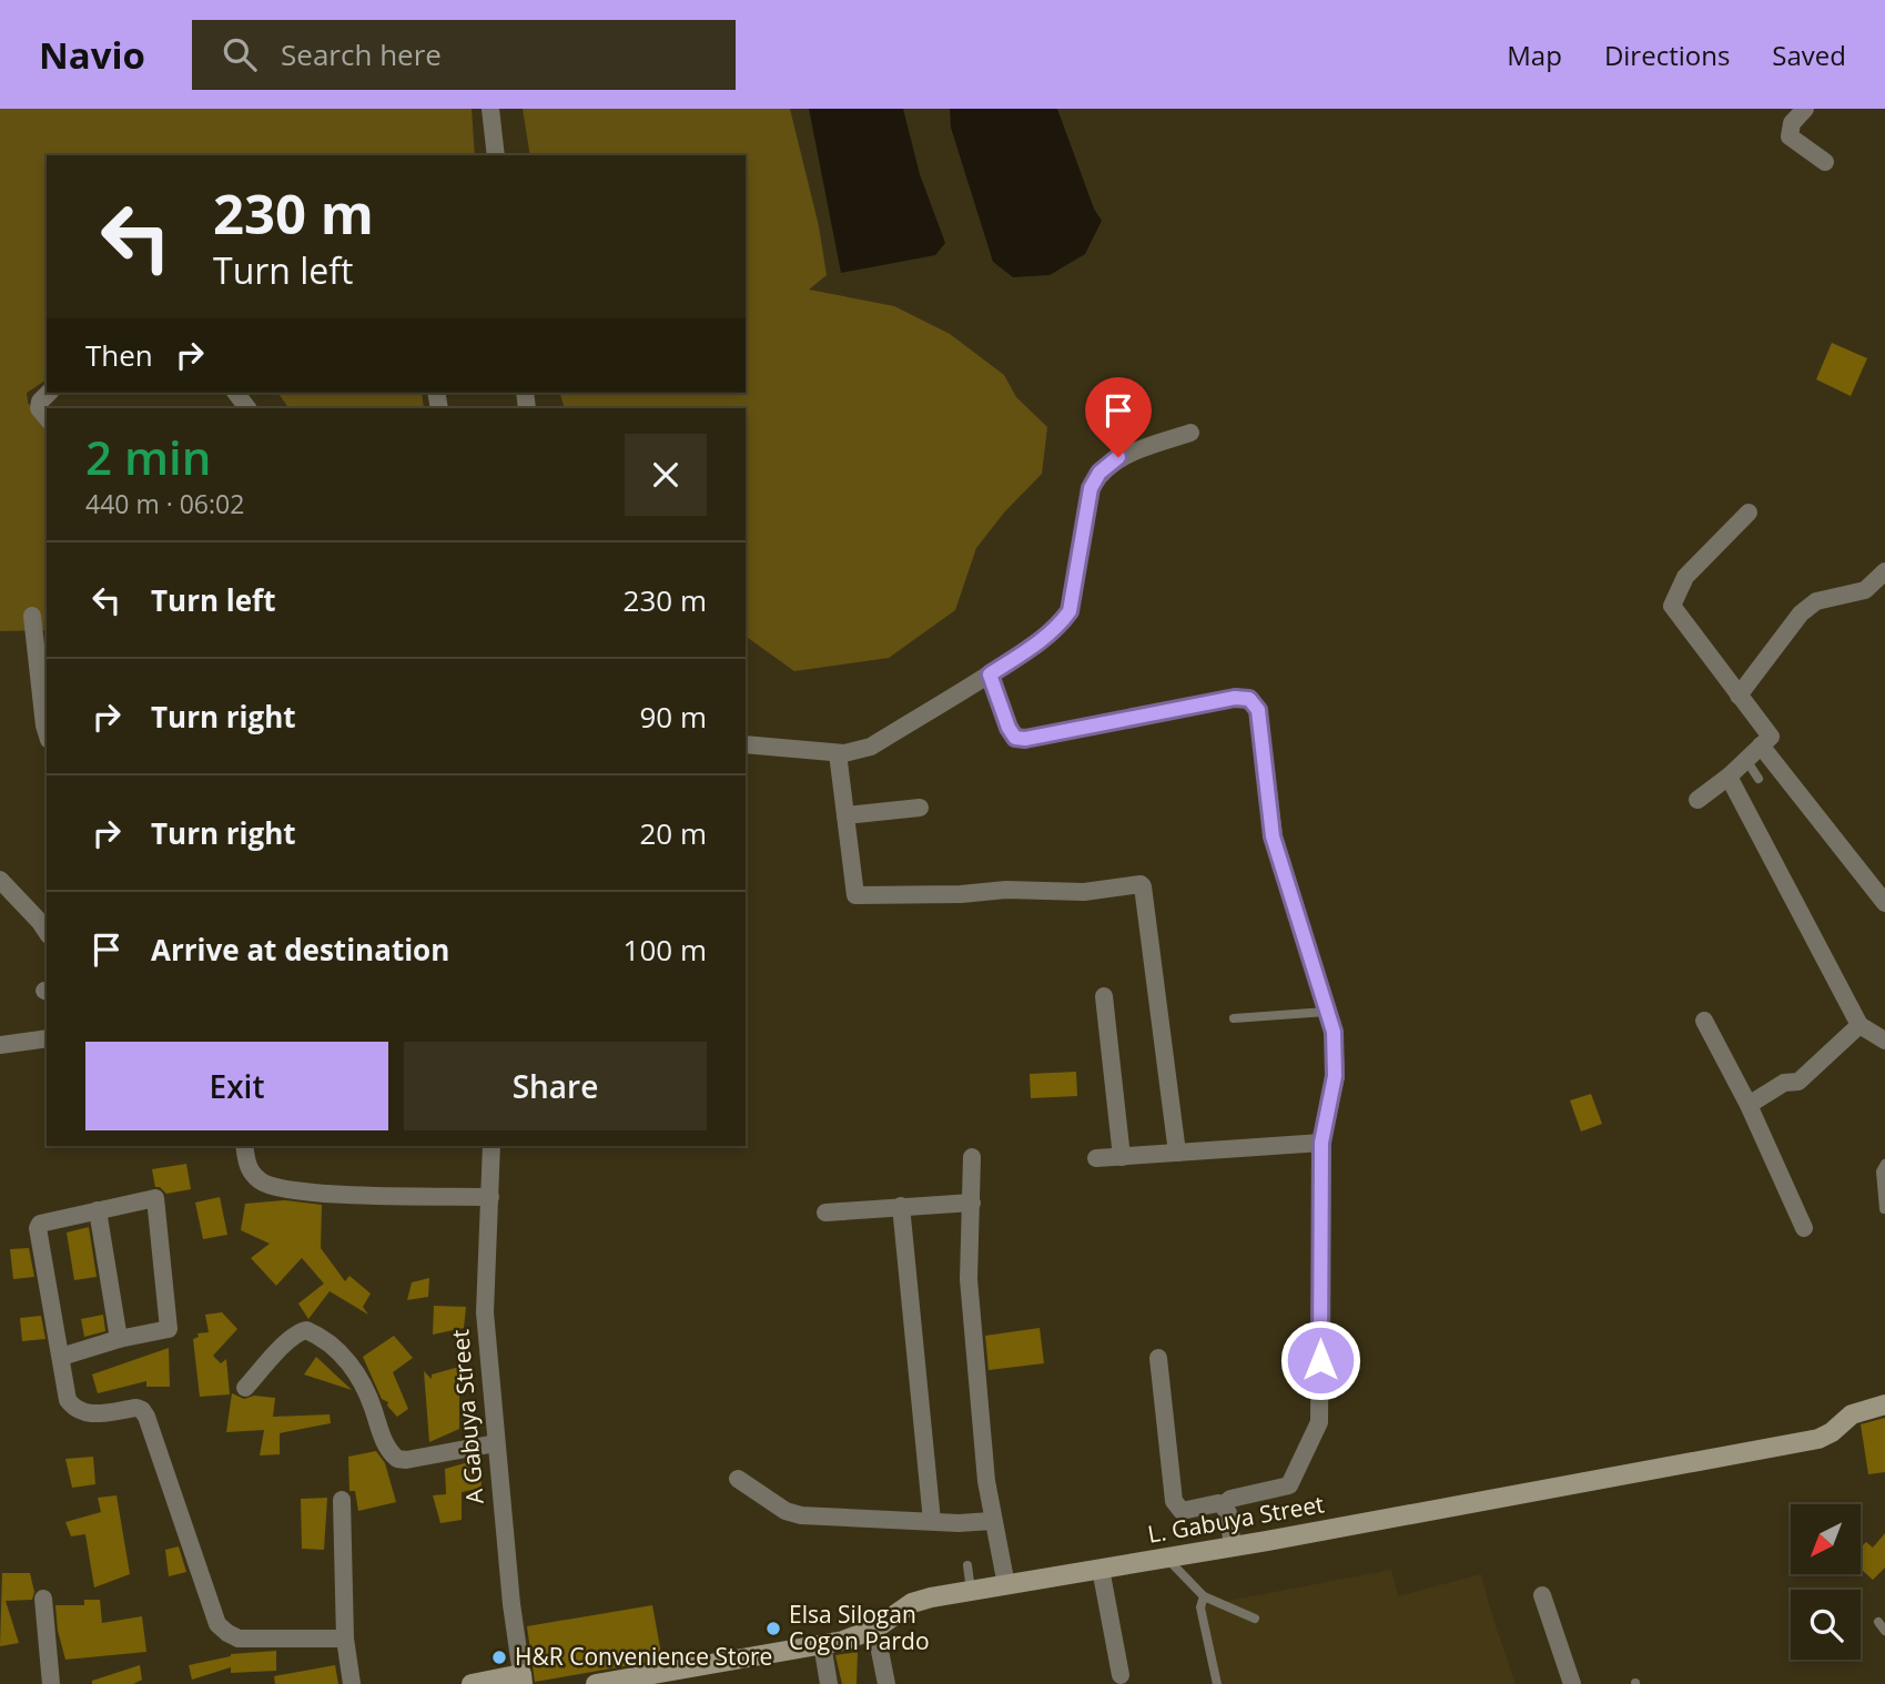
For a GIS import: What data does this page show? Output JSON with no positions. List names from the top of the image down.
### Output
{
  "streets": {
    "street": ["A Gabuya Street", "L. Gabuya Street"]
  },
  "places": ["Elsa Silogan Cogon Pardo", "H&R Convenience Store"],
  "north": "bottom left",
  "page": {
    "header": "Navio",
    "search": "Search here",
    "nav": ["Map", "Directions", "Saved"],
    "turn": ["230 m", "Turn left"],
    "then": "Then",
    "heading": ["2 min", "440 m · 06:02"],
    "list": [
      {
        "name": "Turn left",
        "value": "230 m"
      },
      {
        "name": "Turn right",
        "value": "90 m"
      },
      {
        "name": "Turn right",
        "value": "20 m"
      },
      {
        "name": "Arrive at destination",
        "value": "100 m"
      }
    ],
    "buttons": ["Exit", "Share"]
  }
}
